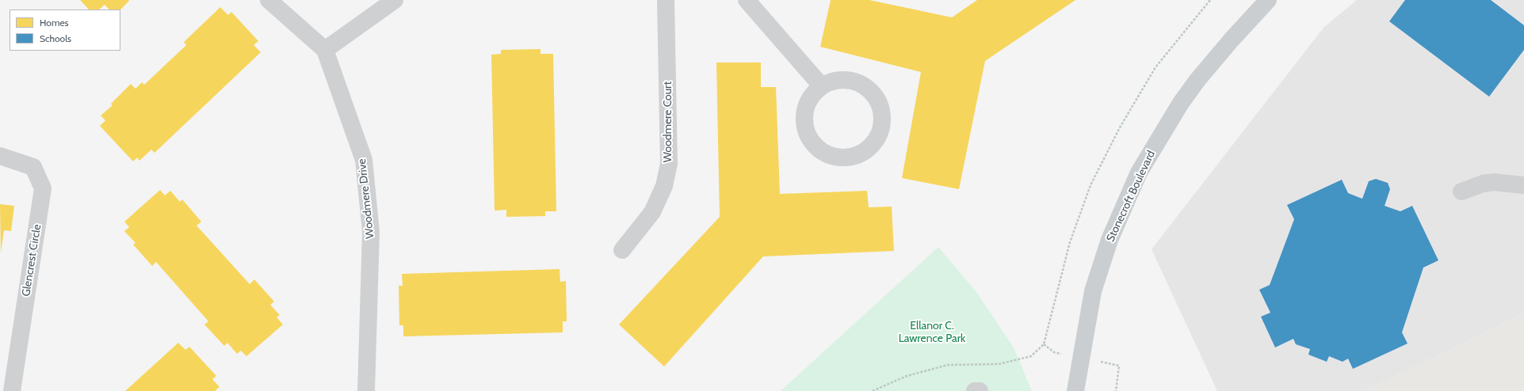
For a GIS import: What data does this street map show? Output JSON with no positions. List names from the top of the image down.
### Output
{
  "streets": {
    "main road": ["Stonecroft Boulevard"],
    "street": ["Woodmere Court", "Woodmere Drive", "Glencrest Circle"]
  },
  "parks": ["Ellanor C. Lawrence Park"],
  "legend": ["Homes", "Schools"]
}
